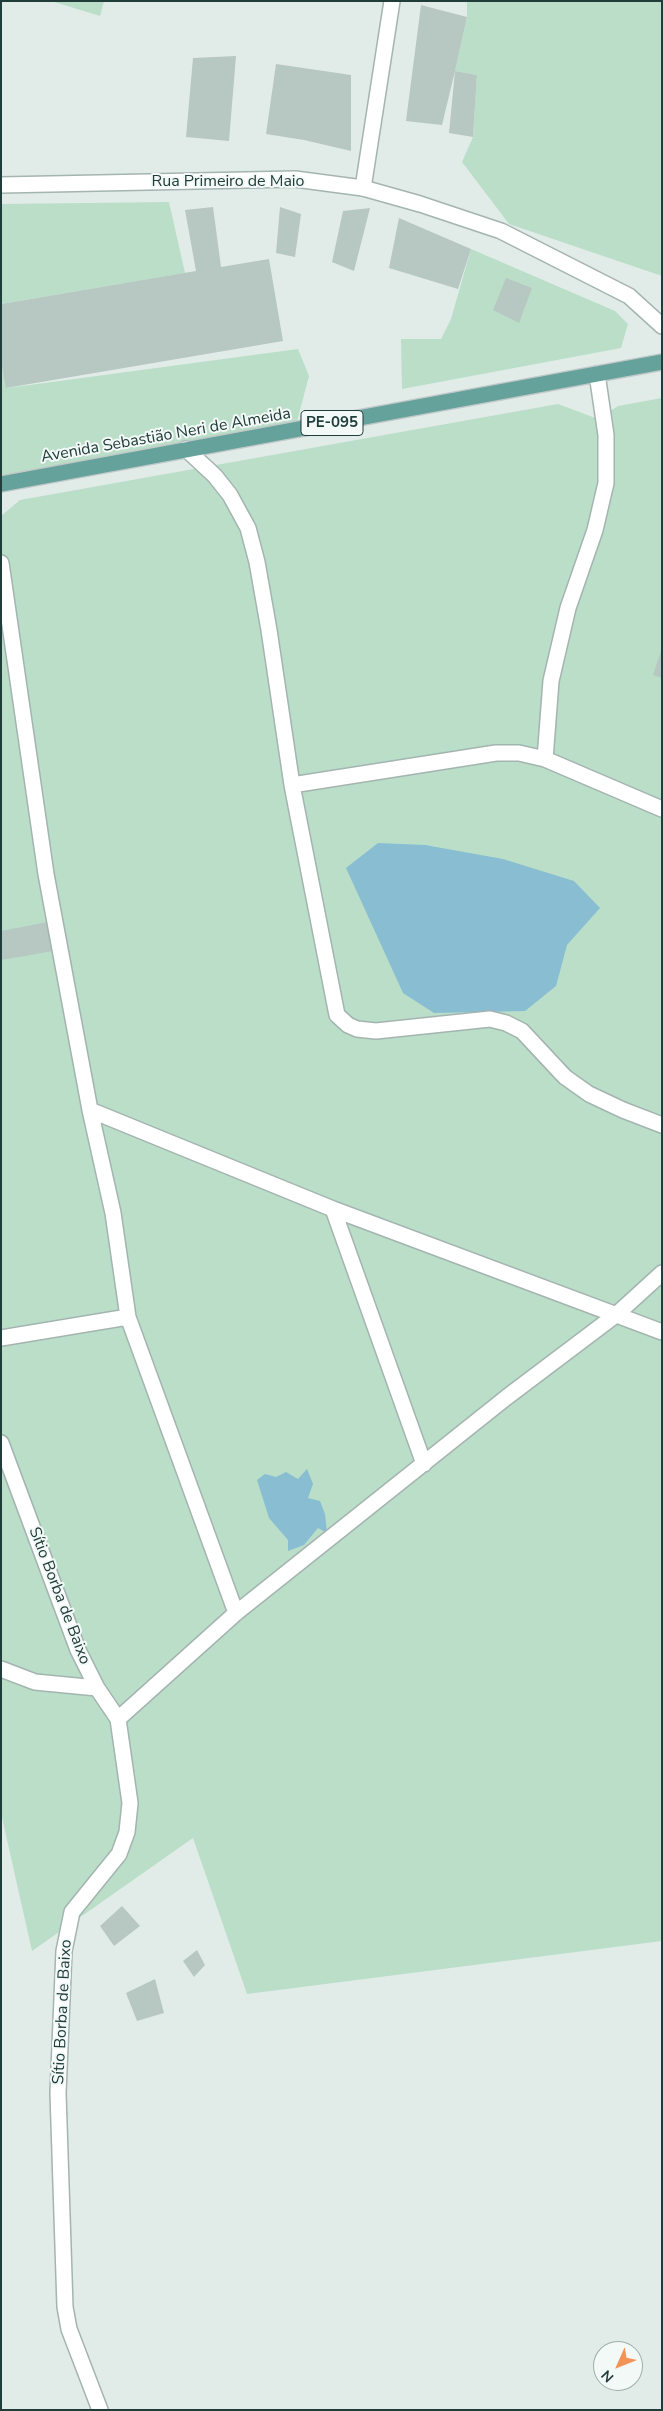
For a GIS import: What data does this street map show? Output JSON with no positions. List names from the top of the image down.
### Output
{
  "streets": {
    "main road": ["PE-095", "Avenida Sebastião Neri de Almeida"],
    "street": ["Rua Primeiro de Maio", "Sítio Borba de Baixo"]
  },
  "north": "bottom left"
}
